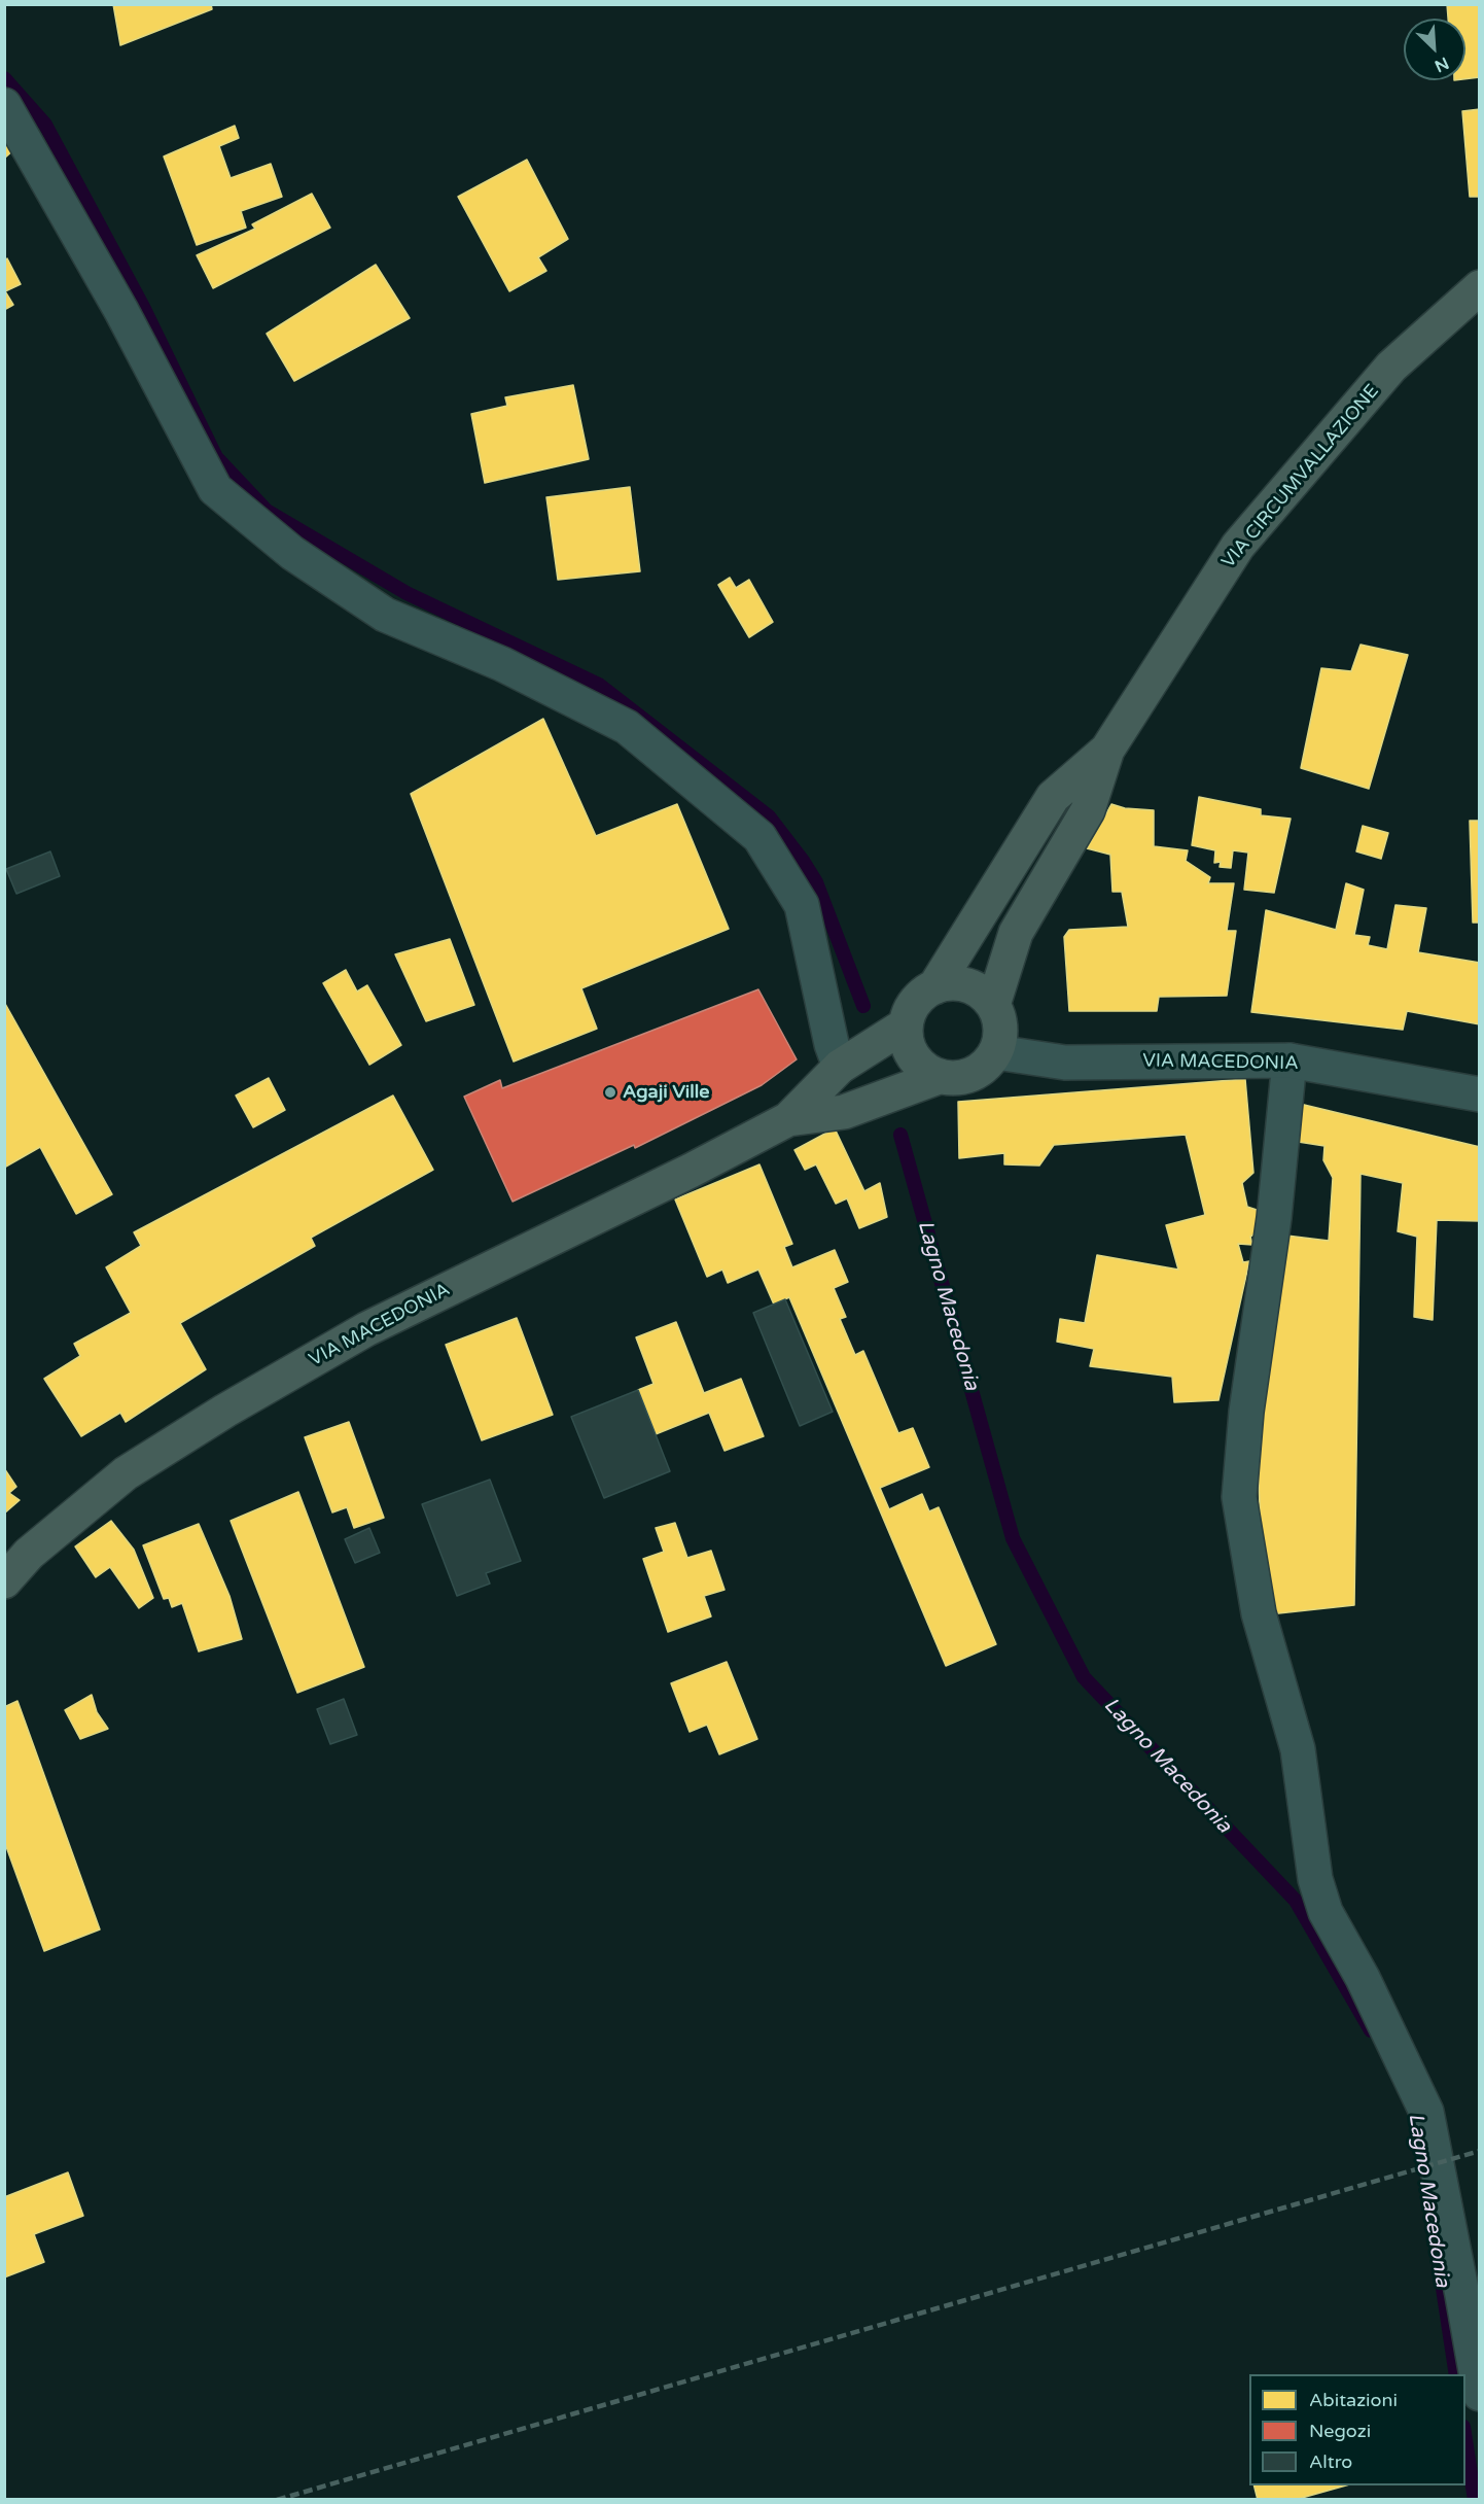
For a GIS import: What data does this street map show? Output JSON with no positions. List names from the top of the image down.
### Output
{
  "streets": {
    "main road": ["VIA CIRCUMVALLAZIONE", "VIA MACEDONIA"]
  },
  "crossings": [
    ["VIA CIRCUMVALLAZIONE", "VIA MACEDONIA"]
  ],
  "water": ["Lagno Macedonia"],
  "places": ["Agaji Ville"],
  "legend": ["Abitazioni", "Negozi", "Altro"],
  "north": "bottom right"
}
